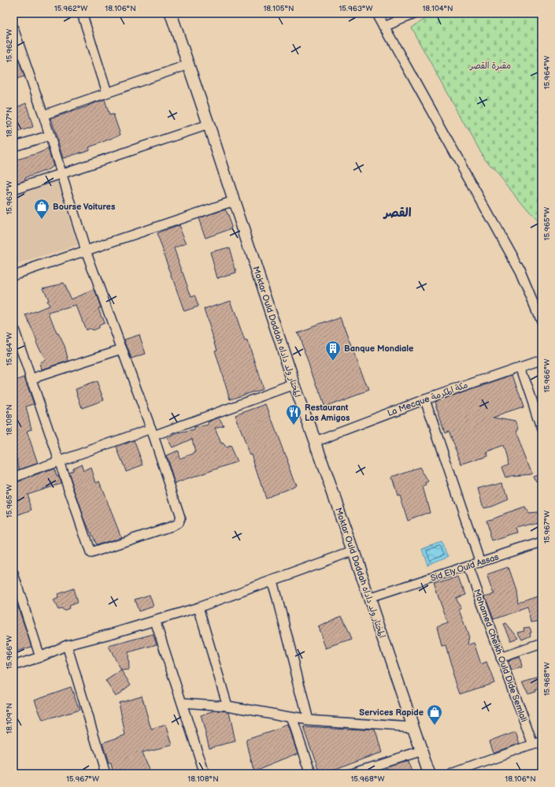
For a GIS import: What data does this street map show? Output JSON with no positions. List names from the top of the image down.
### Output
{
  "streets": {
    "main road": ["Moktar Ould Daddah المختار ولد داداه"],
    "street": ["La Mecque مكة المكرمة", "Sid Ely Ould Assas", "Mohamed Cheikh Ould Dide Semlali"]
  },
  "crossings": [
    ["Moktar Ould Daddah المختار ولد داداه", "La Mecque مكة المكرمة"],
    ["Moktar Ould Daddah المختار ولد داداه", "Sid Ely Ould Assas"],
    ["Sid Ely Ould Assas", "Mohamed Cheikh Ould Dide Semlali"]
  ],
  "districts": ["القصر"],
  "parks": ["مقبرة القصر"],
  "places": {
    "shop": ["Bourse Voitures", "Services Rapide"],
    "building": ["Banque Mondiale"],
    "restaurant": ["Restaurant Los Amigos"]
  },
  "coordinates": [
    "15.962°W",
    "18.106°N",
    "18.105°N",
    "15.963°W",
    "18.104°N",
    "15.964°W",
    "18.107°N",
    "15.965°W",
    "15.966°W",
    "18.108°N",
    "15.967°W",
    "15.968°W",
    "18.109°N"
  ]
}
